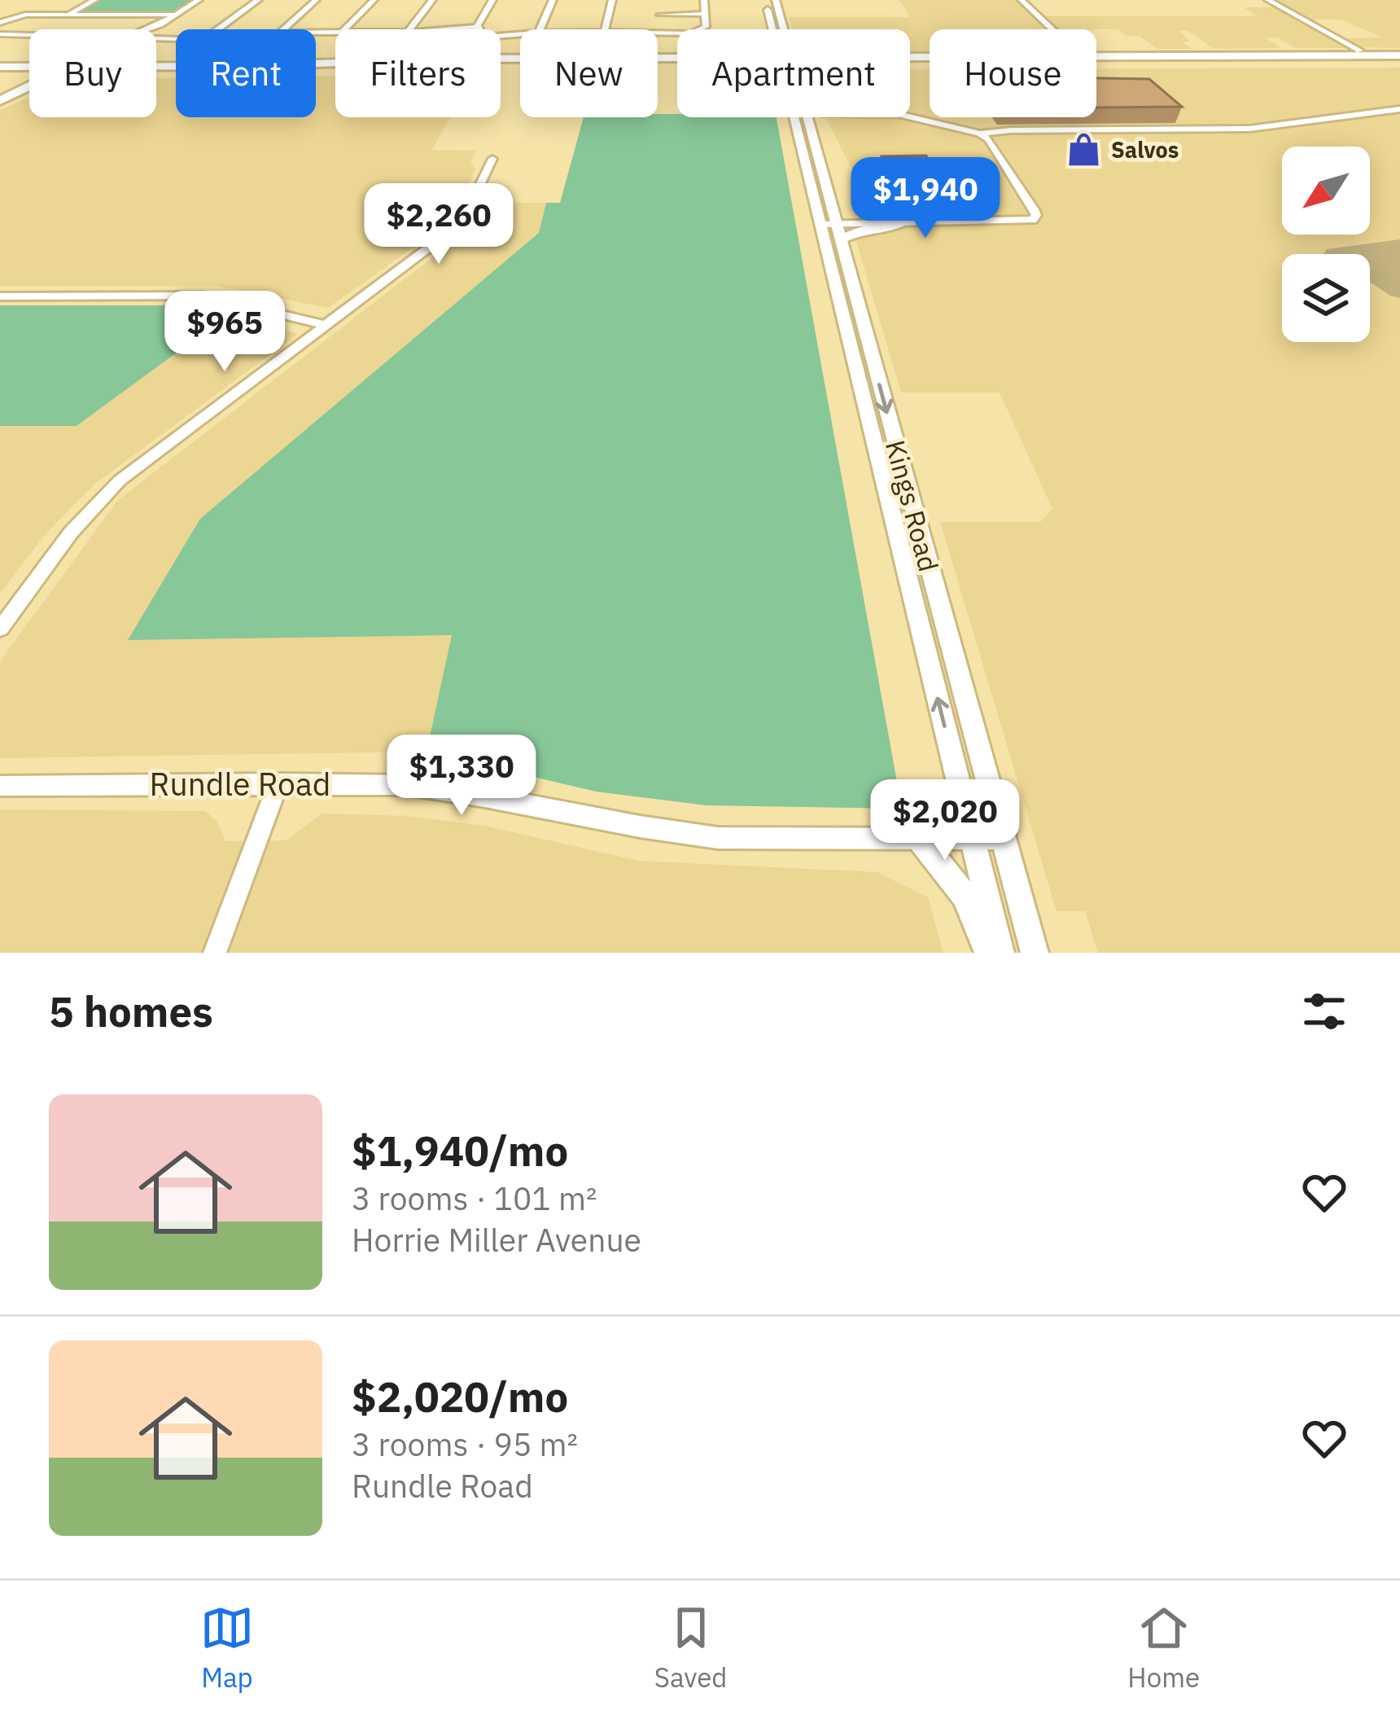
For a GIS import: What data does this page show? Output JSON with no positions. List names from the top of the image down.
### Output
{
  "streets": {
    "main road": ["Kings Road"],
    "street": ["Rundle Road"]
  },
  "crossings": [
    ["Kings Road", "Rundle Road"]
  ],
  "places": {
    "shop": ["Salvos"]
  },
  "north": "bottom left",
  "page": {
    "chip": [
      "Buy",
      "Rent",
      "Filters",
      "New",
      "Apartment",
      "House"
    ],
    "price": [
      "$1,940",
      "$2,260",
      "$965",
      "$1,330",
      "$2,020"
    ],
    "heading": "5 homes",
    "list": [
      {
        "name": "$1,940/mo",
        "note": "3 rooms · 101 m² · Horrie Miller Avenue"
      },
      {
        "name": "$2,020/mo",
        "note": "3 rooms · 95 m² · Rundle Road"
      }
    ],
    "tabs": ["Map", "Saved", "Home"]
  }
}
